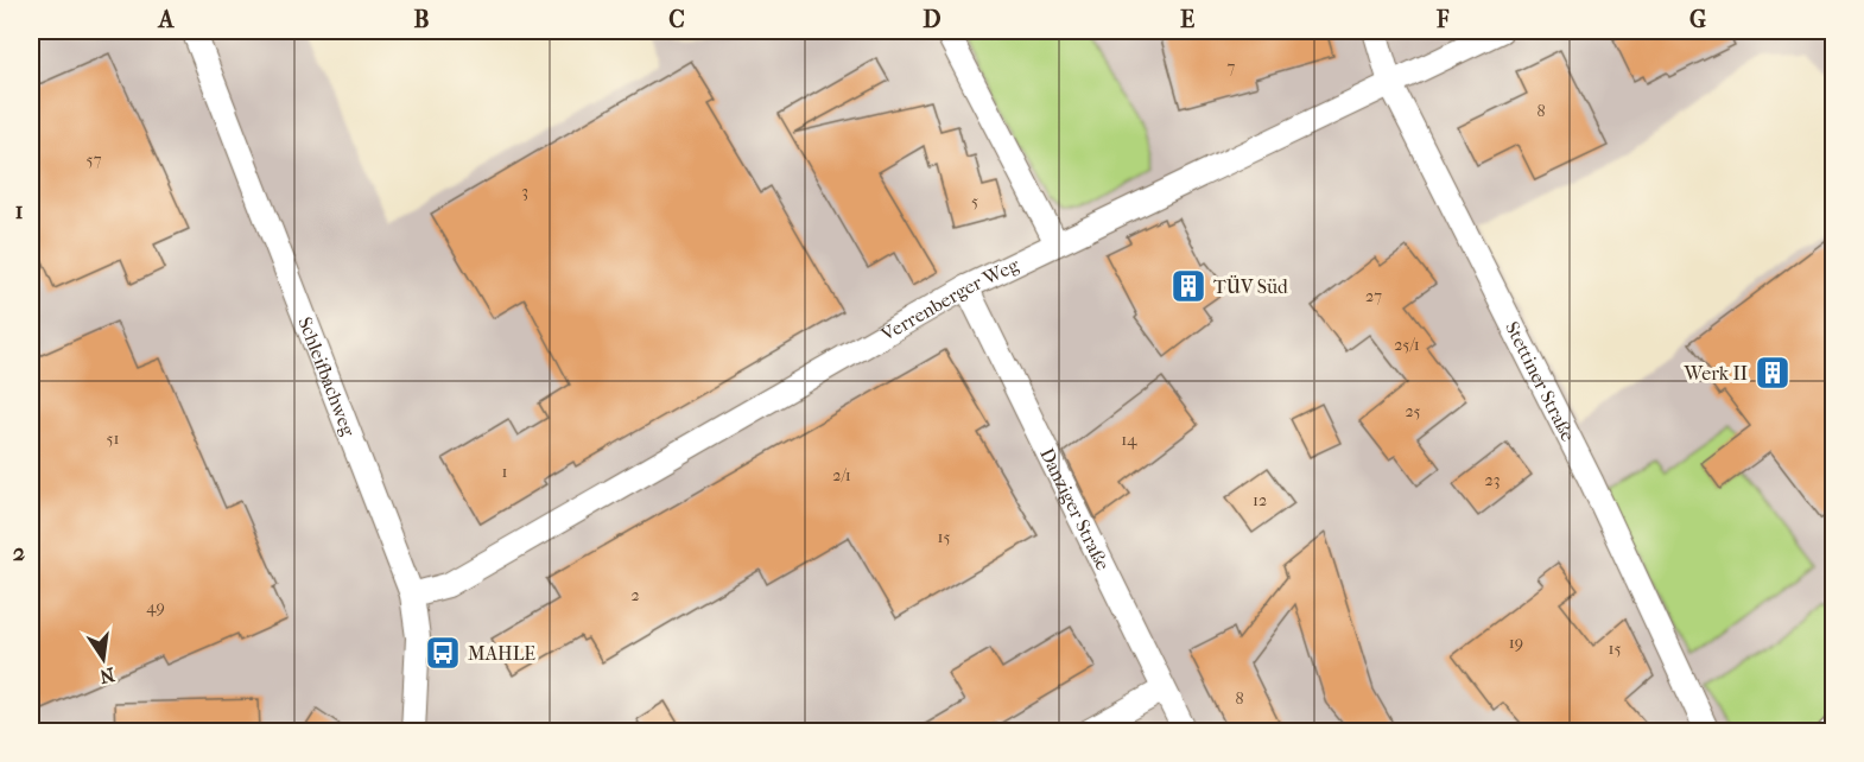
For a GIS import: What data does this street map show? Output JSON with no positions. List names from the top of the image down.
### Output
{
  "streets": {
    "street": [
      "Verrenberger Weg",
      "Schleifbachweg",
      "Stettiner Straße",
      "Danziger Straße"
    ]
  },
  "crossings": [
    ["Verrenberger Weg", "Schleifbachweg"],
    ["Verrenberger Weg", "Stettiner Straße"],
    ["Verrenberger Weg", "Danziger Straße"]
  ],
  "places": {
    "building": ["TÜV Süd", "Werk II"],
    "bus stop": ["MAHLE"]
  },
  "house_numbers": [
    "7",
    "8",
    "57",
    "3",
    "5",
    "27",
    "25/1",
    "25",
    "51",
    "14",
    "1",
    "2/1",
    "23",
    "12",
    "15",
    "2",
    "49",
    "19",
    "15",
    "8"
  ],
  "north": "bottom",
  "grid": {
    "columns": [
      "A",
      "B",
      "C",
      "D",
      "E",
      "F",
      "G"
    ],
    "rows": ["1", "2"]
  }
}
